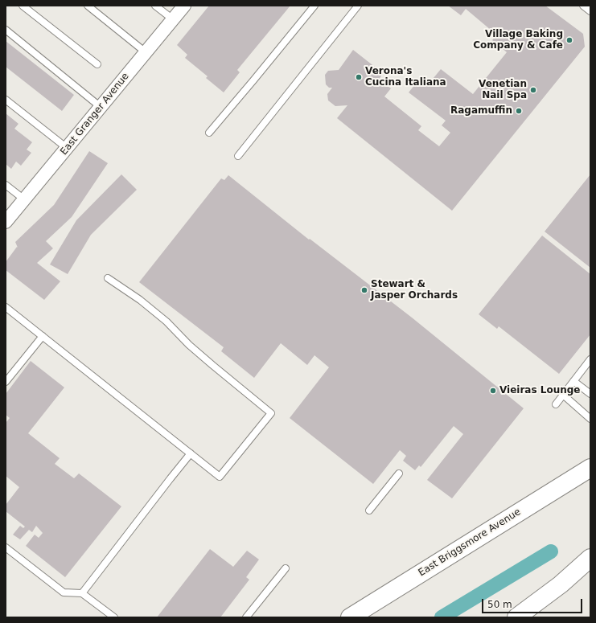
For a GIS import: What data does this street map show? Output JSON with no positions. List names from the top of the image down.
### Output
{
  "streets": {
    "main road": ["East Briggsmore Avenue"],
    "street": ["East Granger Avenue"]
  },
  "places": [
    "Village Baking Company & Cafe",
    "Verona's Cucina Italiana",
    "Venetian Nail Spa",
    "Ragamuffin",
    "Stewart & Jasper Orchards",
    "Vieiras Lounge"
  ],
  "scale_bar": "50 m"
}
